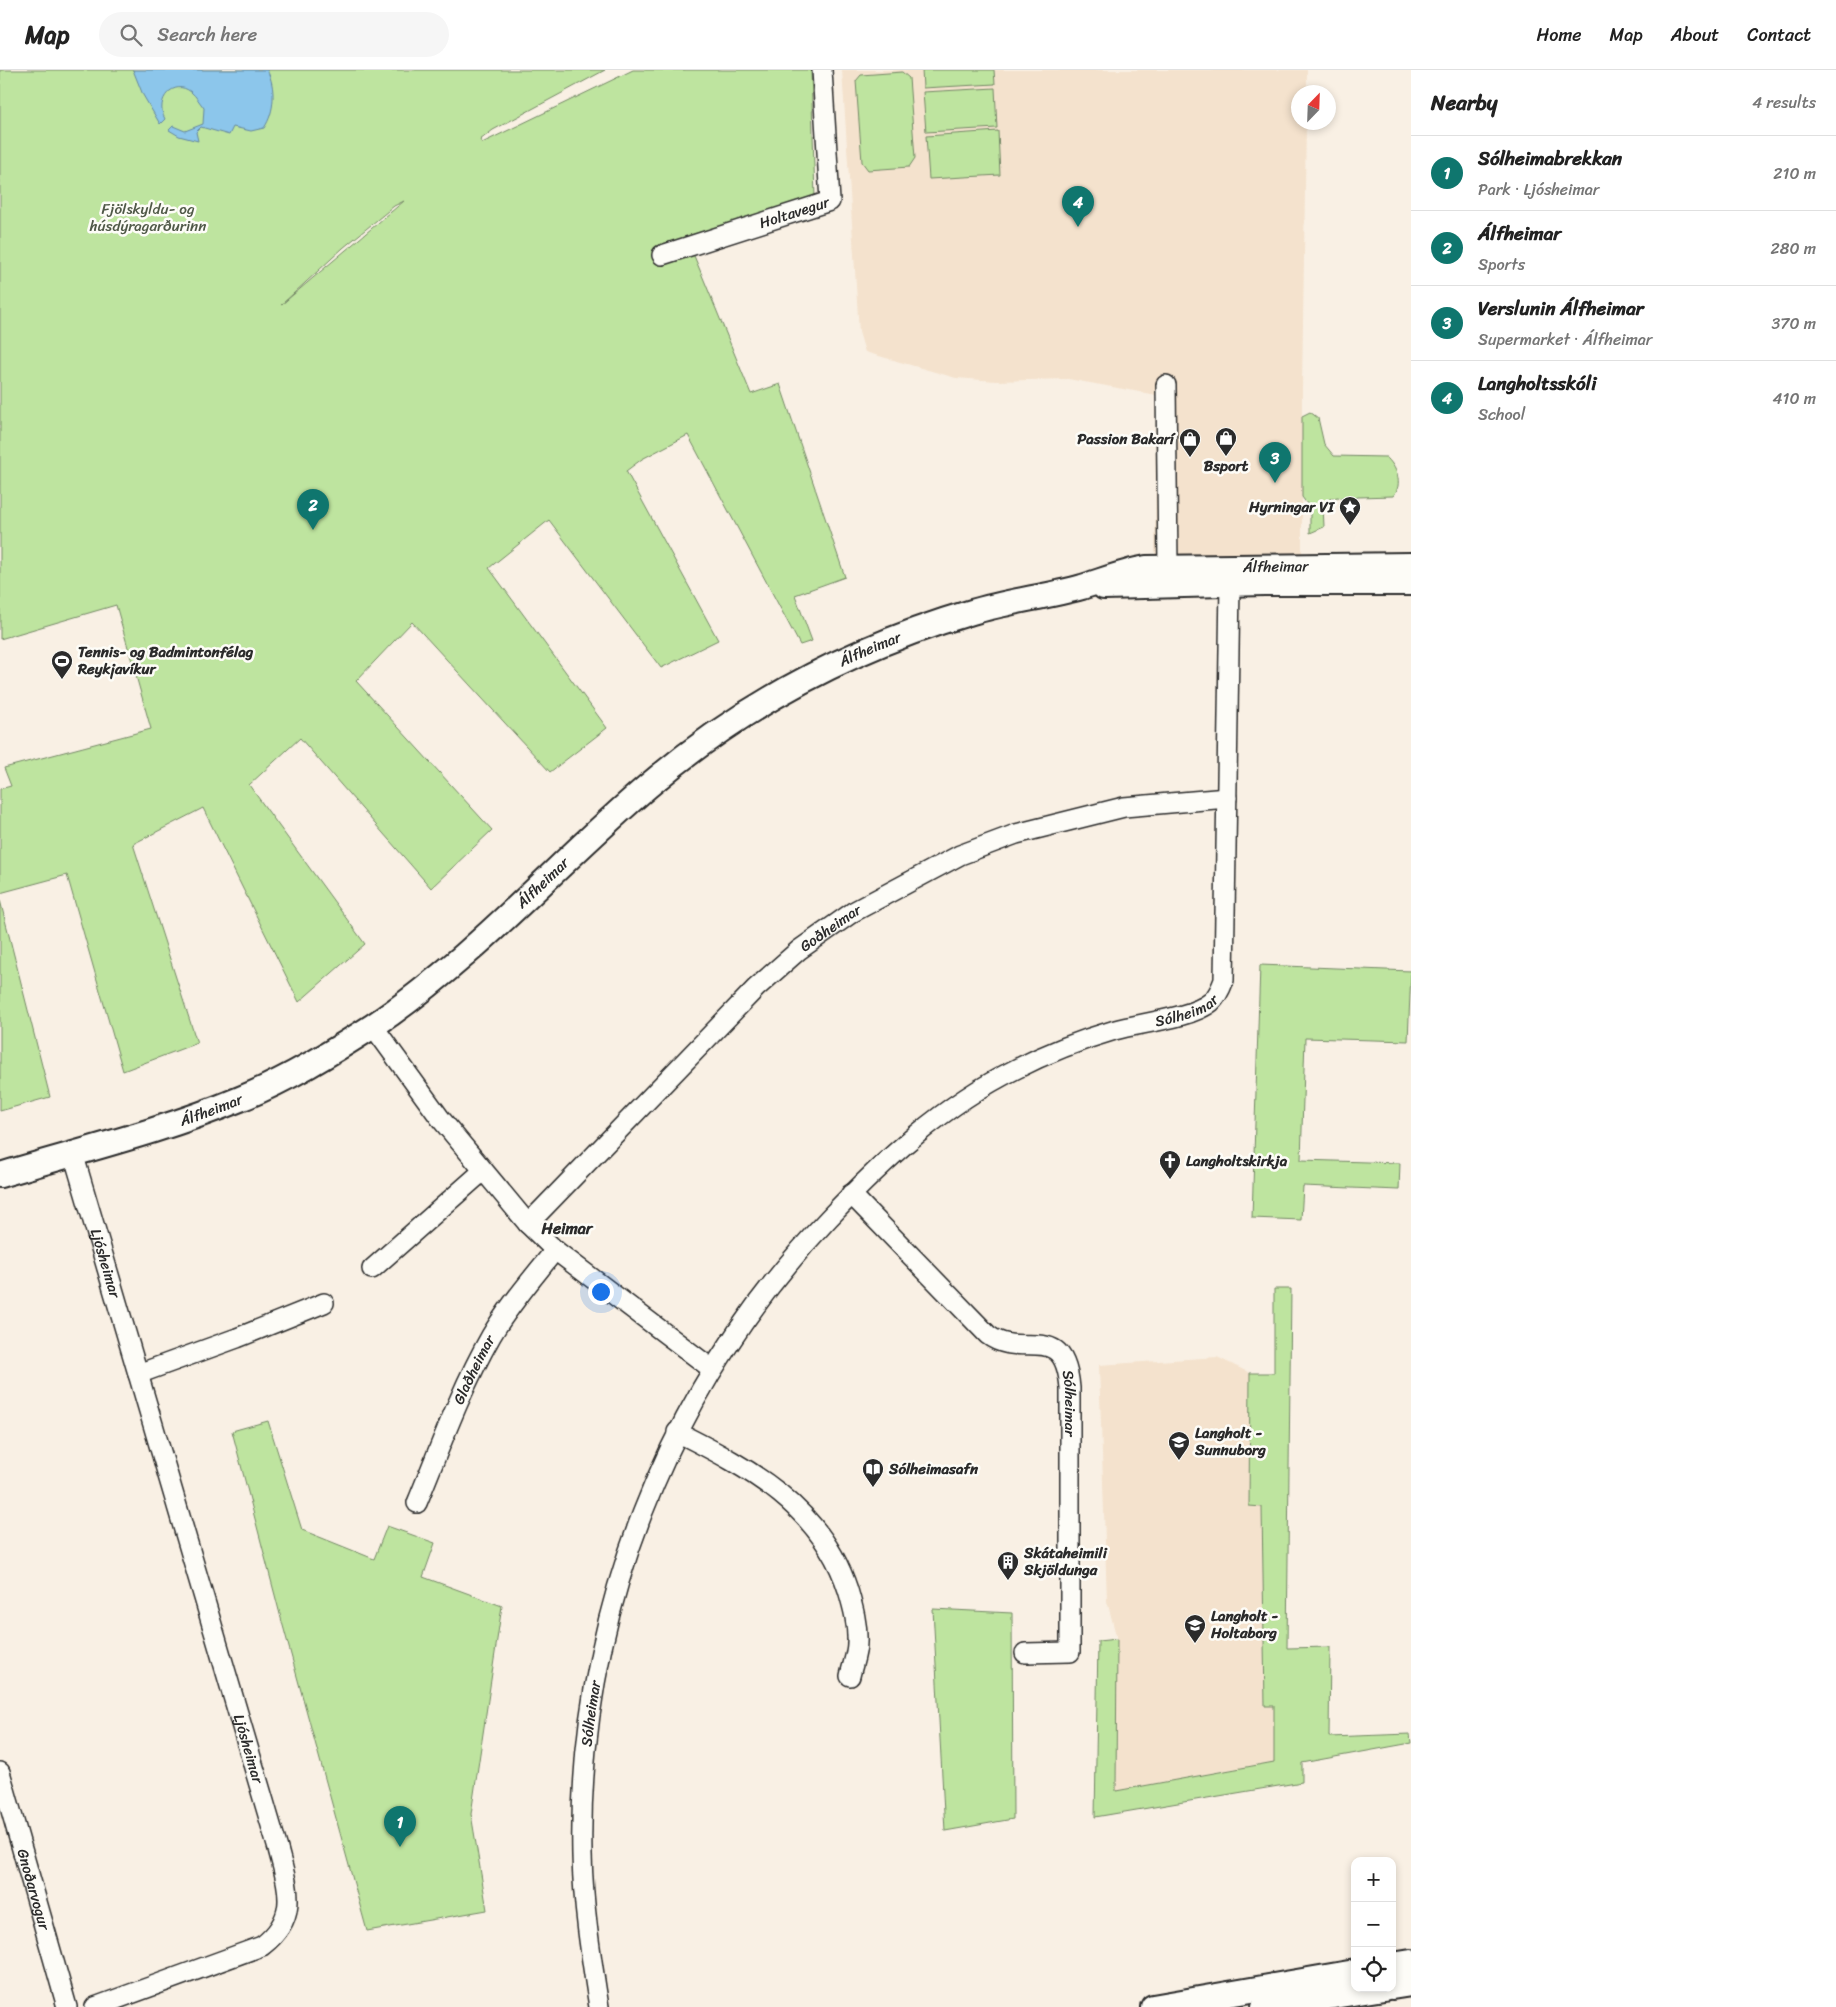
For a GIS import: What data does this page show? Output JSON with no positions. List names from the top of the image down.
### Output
{
  "streets": {
    "street": [
      "Holtavegur",
      "Álfheimar",
      "Goðheimar",
      "Sólheimar",
      "Ljósheimar",
      "Glaðheimar",
      "Gnoðarvogur"
    ]
  },
  "crossings": [
    ["Álfheimar", "Sólheimar"],
    ["Álfheimar", "Ljósheimar"],
    ["Goðheimar", "Sólheimar"]
  ],
  "districts": ["Heimar"],
  "parks": ["Fjölskyldu- og húsdýragarðurinn"],
  "places": {
    "shop": ["Bsport", "Passion Bakarí"],
    "place": ["Hyrningar VI"],
    "sports": ["Tennis- og Badmintonfélag Reykjavíkur"],
    "church": ["Langholtskirkja"],
    "school or university": ["Langholt - Sunnuborg", "Langholt - Holtaborg"],
    "library": ["Sólheimasafn"],
    "building": ["Skátaheimili Skjöldunga"]
  },
  "north": "top right",
  "page": {
    "header": "Map",
    "search": "Search here",
    "nav": [
      "Home",
      "Map",
      "About",
      "Contact"
    ],
    "heading": ["Nearby", "4 results"],
    "list": [
      {
        "mark": "1",
        "name": "Sólheimabrekkan",
        "note": "Park · Ljósheimar",
        "value": "210 m"
      },
      {
        "mark": "2",
        "name": "Álfheimar",
        "note": "Sports",
        "value": "280 m"
      },
      {
        "mark": "3",
        "name": "Verslunin Álfheimar",
        "note": "Supermarket · Álfheimar",
        "value": "370 m"
      },
      {
        "mark": "4",
        "name": "Langholtsskóli",
        "note": "School",
        "value": "410 m"
      }
    ],
    "pins": [
      "4",
      "3",
      "2",
      "1"
    ],
    "map_buttons": ["+", "−"]
  }
}
